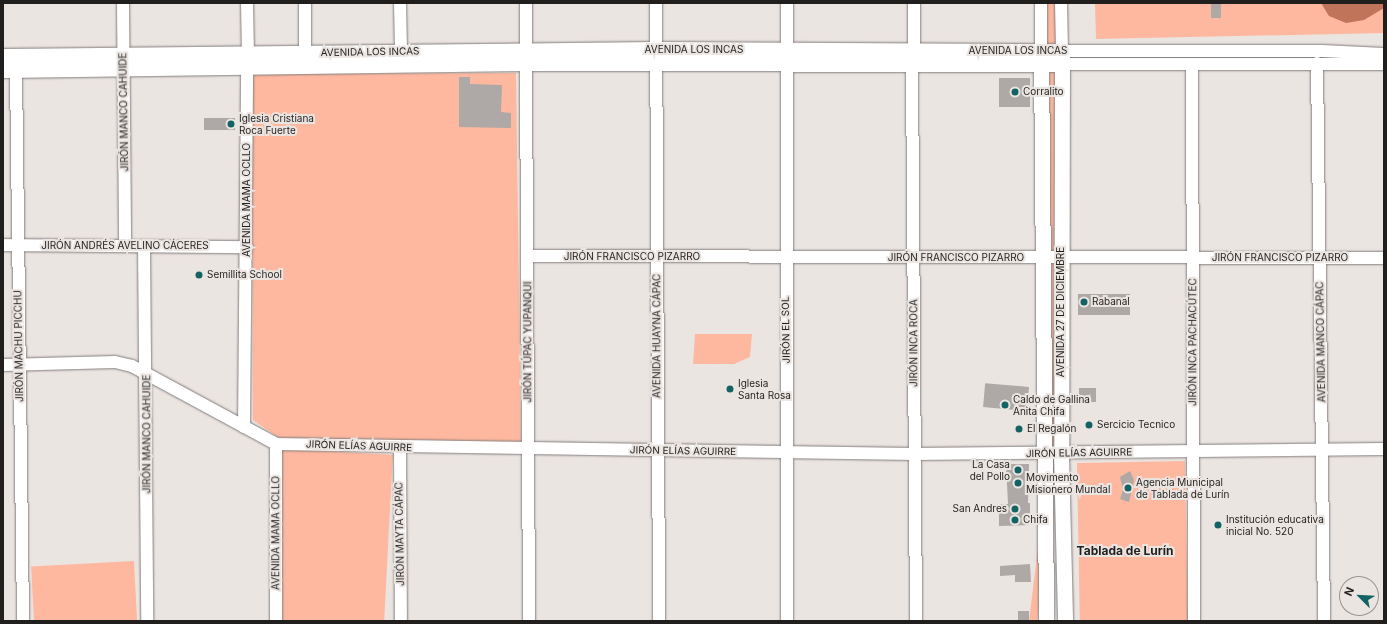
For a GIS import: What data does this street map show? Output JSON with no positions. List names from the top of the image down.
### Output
{
  "streets": {
    "street": [
      "AVENIDA LOS INCAS",
      "JIRÓN MANCO CAHUIDE",
      "AVENIDA MAMA OCLLO",
      "JIRÓN ANDRÉS AVELINO CÁCERES",
      "JIRÓN FRANCISCO PIZARRO",
      "AVENIDA 27 DE DICIEMBRE",
      "JIRÓN EL SOL",
      "AVENIDA HUAYNA CÁPAC",
      "JIRÓN TÚPAC YUPANQUI",
      "JIRÓN INCA PACHACÚTEC",
      "AVENIDA MANCO CÁPAC",
      "JIRÓN INCA ROCA",
      "JIRÓN MACHU PICCHU",
      "JIRÓN ELÍAS AGUIRRE",
      "JIRÓN MAYTA CÁPAC"
    ]
  },
  "crossings": [
    ["AVENIDA LOS INCAS", "JIRÓN MANCO CAHUIDE"],
    ["AVENIDA LOS INCAS", "AVENIDA MAMA OCLLO"],
    ["AVENIDA LOS INCAS", "AVENIDA 27 DE DICIEMBRE"],
    ["AVENIDA LOS INCAS", "JIRÓN EL SOL"],
    ["AVENIDA LOS INCAS", "AVENIDA HUAYNA CÁPAC"],
    ["AVENIDA LOS INCAS", "JIRÓN TÚPAC YUPANQUI"],
    ["AVENIDA LOS INCAS", "JIRÓN INCA PACHACÚTEC"],
    ["AVENIDA LOS INCAS", "AVENIDA MANCO CÁPAC"],
    ["AVENIDA LOS INCAS", "JIRÓN INCA ROCA"],
    ["AVENIDA LOS INCAS", "JIRÓN MACHU PICCHU"],
    ["JIRÓN MANCO CAHUIDE", "JIRÓN ANDRÉS AVELINO CÁCERES"],
    ["JIRÓN MANCO CAHUIDE", "JIRÓN ELÍAS AGUIRRE"],
    ["AVENIDA MAMA OCLLO", "JIRÓN ANDRÉS AVELINO CÁCERES"],
    ["AVENIDA MAMA OCLLO", "JIRÓN ELÍAS AGUIRRE"],
    ["JIRÓN ANDRÉS AVELINO CÁCERES", "JIRÓN MACHU PICCHU"],
    ["JIRÓN FRANCISCO PIZARRO", "AVENIDA 27 DE DICIEMBRE"],
    ["JIRÓN FRANCISCO PIZARRO", "JIRÓN EL SOL"],
    ["JIRÓN FRANCISCO PIZARRO", "AVENIDA HUAYNA CÁPAC"],
    ["JIRÓN FRANCISCO PIZARRO", "JIRÓN TÚPAC YUPANQUI"],
    ["JIRÓN FRANCISCO PIZARRO", "JIRÓN INCA PACHACÚTEC"],
    ["JIRÓN FRANCISCO PIZARRO", "AVENIDA MANCO CÁPAC"],
    ["JIRÓN FRANCISCO PIZARRO", "JIRÓN INCA ROCA"],
    ["AVENIDA 27 DE DICIEMBRE", "JIRÓN ELÍAS AGUIRRE"],
    ["JIRÓN EL SOL", "JIRÓN ELÍAS AGUIRRE"],
    ["AVENIDA HUAYNA CÁPAC", "JIRÓN ELÍAS AGUIRRE"],
    ["JIRÓN TÚPAC YUPANQUI", "JIRÓN ELÍAS AGUIRRE"],
    ["JIRÓN INCA PACHACÚTEC", "JIRÓN ELÍAS AGUIRRE"],
    ["AVENIDA MANCO CÁPAC", "JIRÓN ELÍAS AGUIRRE"],
    ["JIRÓN INCA ROCA", "JIRÓN ELÍAS AGUIRRE"],
    ["JIRÓN MACHU PICCHU", "JIRÓN ELÍAS AGUIRRE"],
    ["JIRÓN ELÍAS AGUIRRE", "JIRÓN MAYTA CÁPAC"]
  ],
  "districts": ["Tablada de Lurín"],
  "places": [
    "Corralito",
    "Iglesia Cristiana Roca Fuerte",
    "Semillita School",
    "Rabanal",
    "Iglesia Santa Rosa",
    "Caldo de Gallina Anita Chifa",
    "Sercicio Tecnico",
    "El Regalón",
    "La Casa del Pollo",
    "Movimento Misionero Mundal",
    "Agencia Municipal de Tablada de Lurín",
    "San Andres",
    "Chifa",
    "Institución educativa inicial No. 520"
  ],
  "north": "top left"
}
